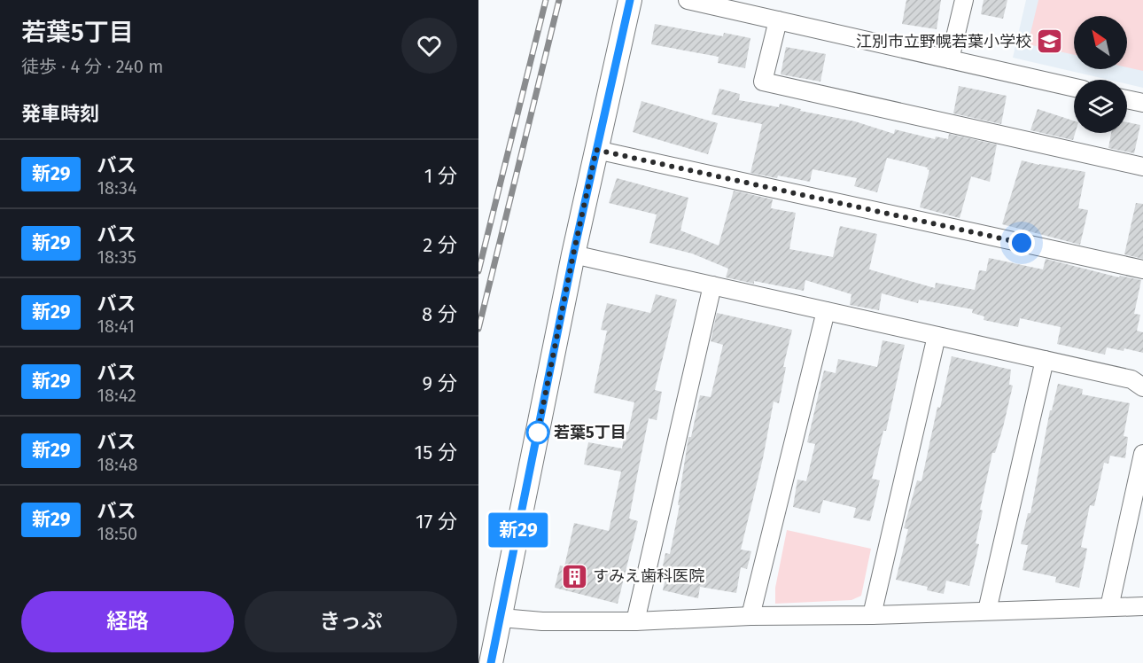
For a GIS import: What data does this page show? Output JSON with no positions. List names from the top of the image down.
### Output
{
  "places": {
    "school or university": ["江別市立野幌若葉小学校"],
    "other": ["若葉5丁目"],
    "building": ["すみえ歯科医院"]
  },
  "lines": ["bus line 新29"],
  "north": "top left",
  "page": {
    "heading": [
      ["若葉5丁目", "徒歩 · 4 分 · 240 m"],
      "発車時刻"
    ],
    "on_map": "新29",
    "list": [
      {
        "mark": "新29",
        "name": "バス",
        "note": "18:34",
        "value": "1 分"
      },
      {
        "mark": "新29",
        "name": "バス",
        "note": "18:35",
        "value": "2 分"
      },
      {
        "mark": "新29",
        "name": "バス",
        "note": "18:41",
        "value": "8 分"
      },
      {
        "mark": "新29",
        "name": "バス",
        "note": "18:42",
        "value": "9 分"
      },
      {
        "mark": "新29",
        "name": "バス",
        "note": "18:48",
        "value": "15 分"
      },
      {
        "mark": "新29",
        "name": "バス",
        "note": "18:50",
        "value": "17 分"
      }
    ],
    "buttons": ["経路", "きっぷ"]
  }
}
